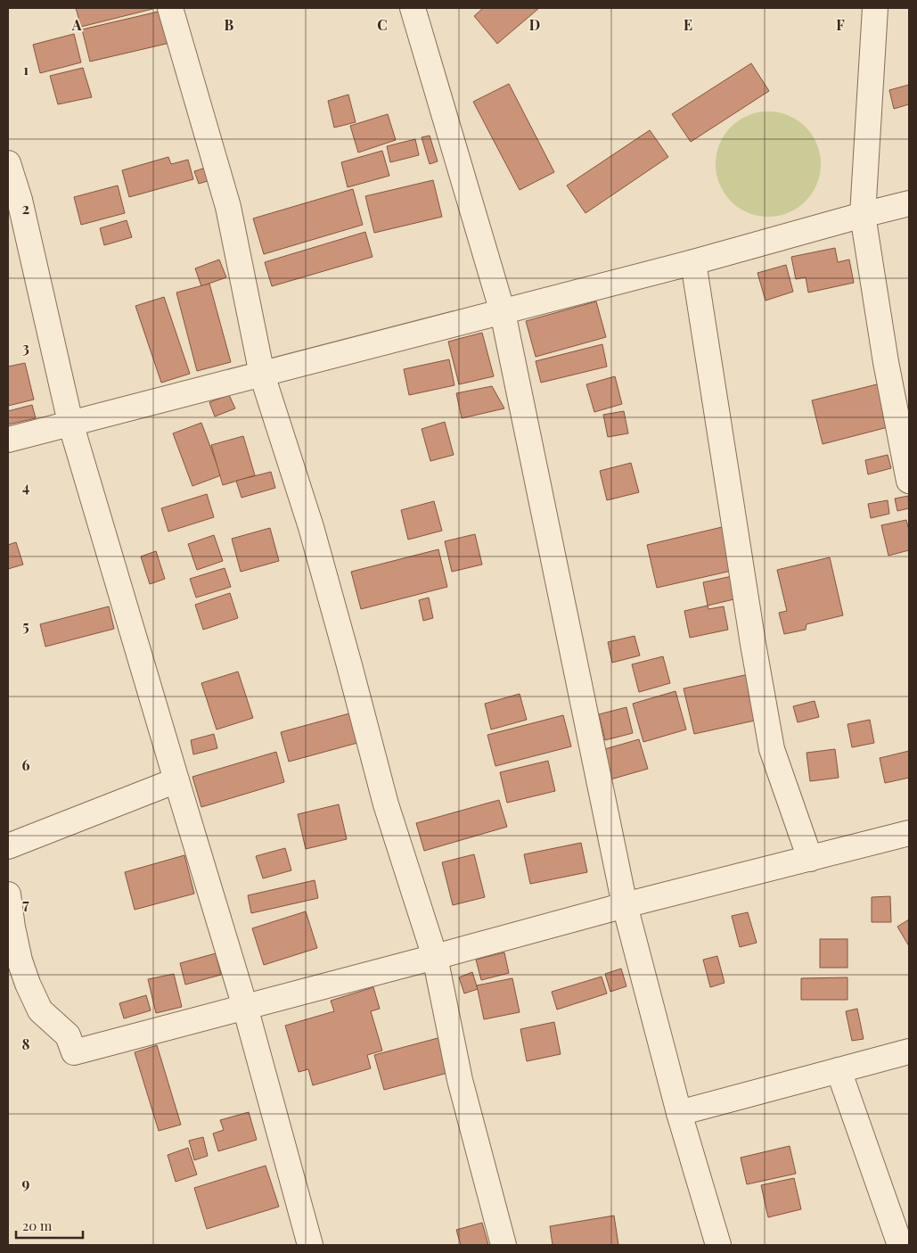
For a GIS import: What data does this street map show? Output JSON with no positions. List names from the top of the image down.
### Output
{
  "scale_bar": "20 m",
  "grid": {
    "columns": [
      "A",
      "B",
      "C",
      "D",
      "E",
      "F"
    ],
    "rows": [
      "1",
      "2",
      "3",
      "4",
      "5",
      "6",
      "7",
      "8",
      "9"
    ]
  }
}
